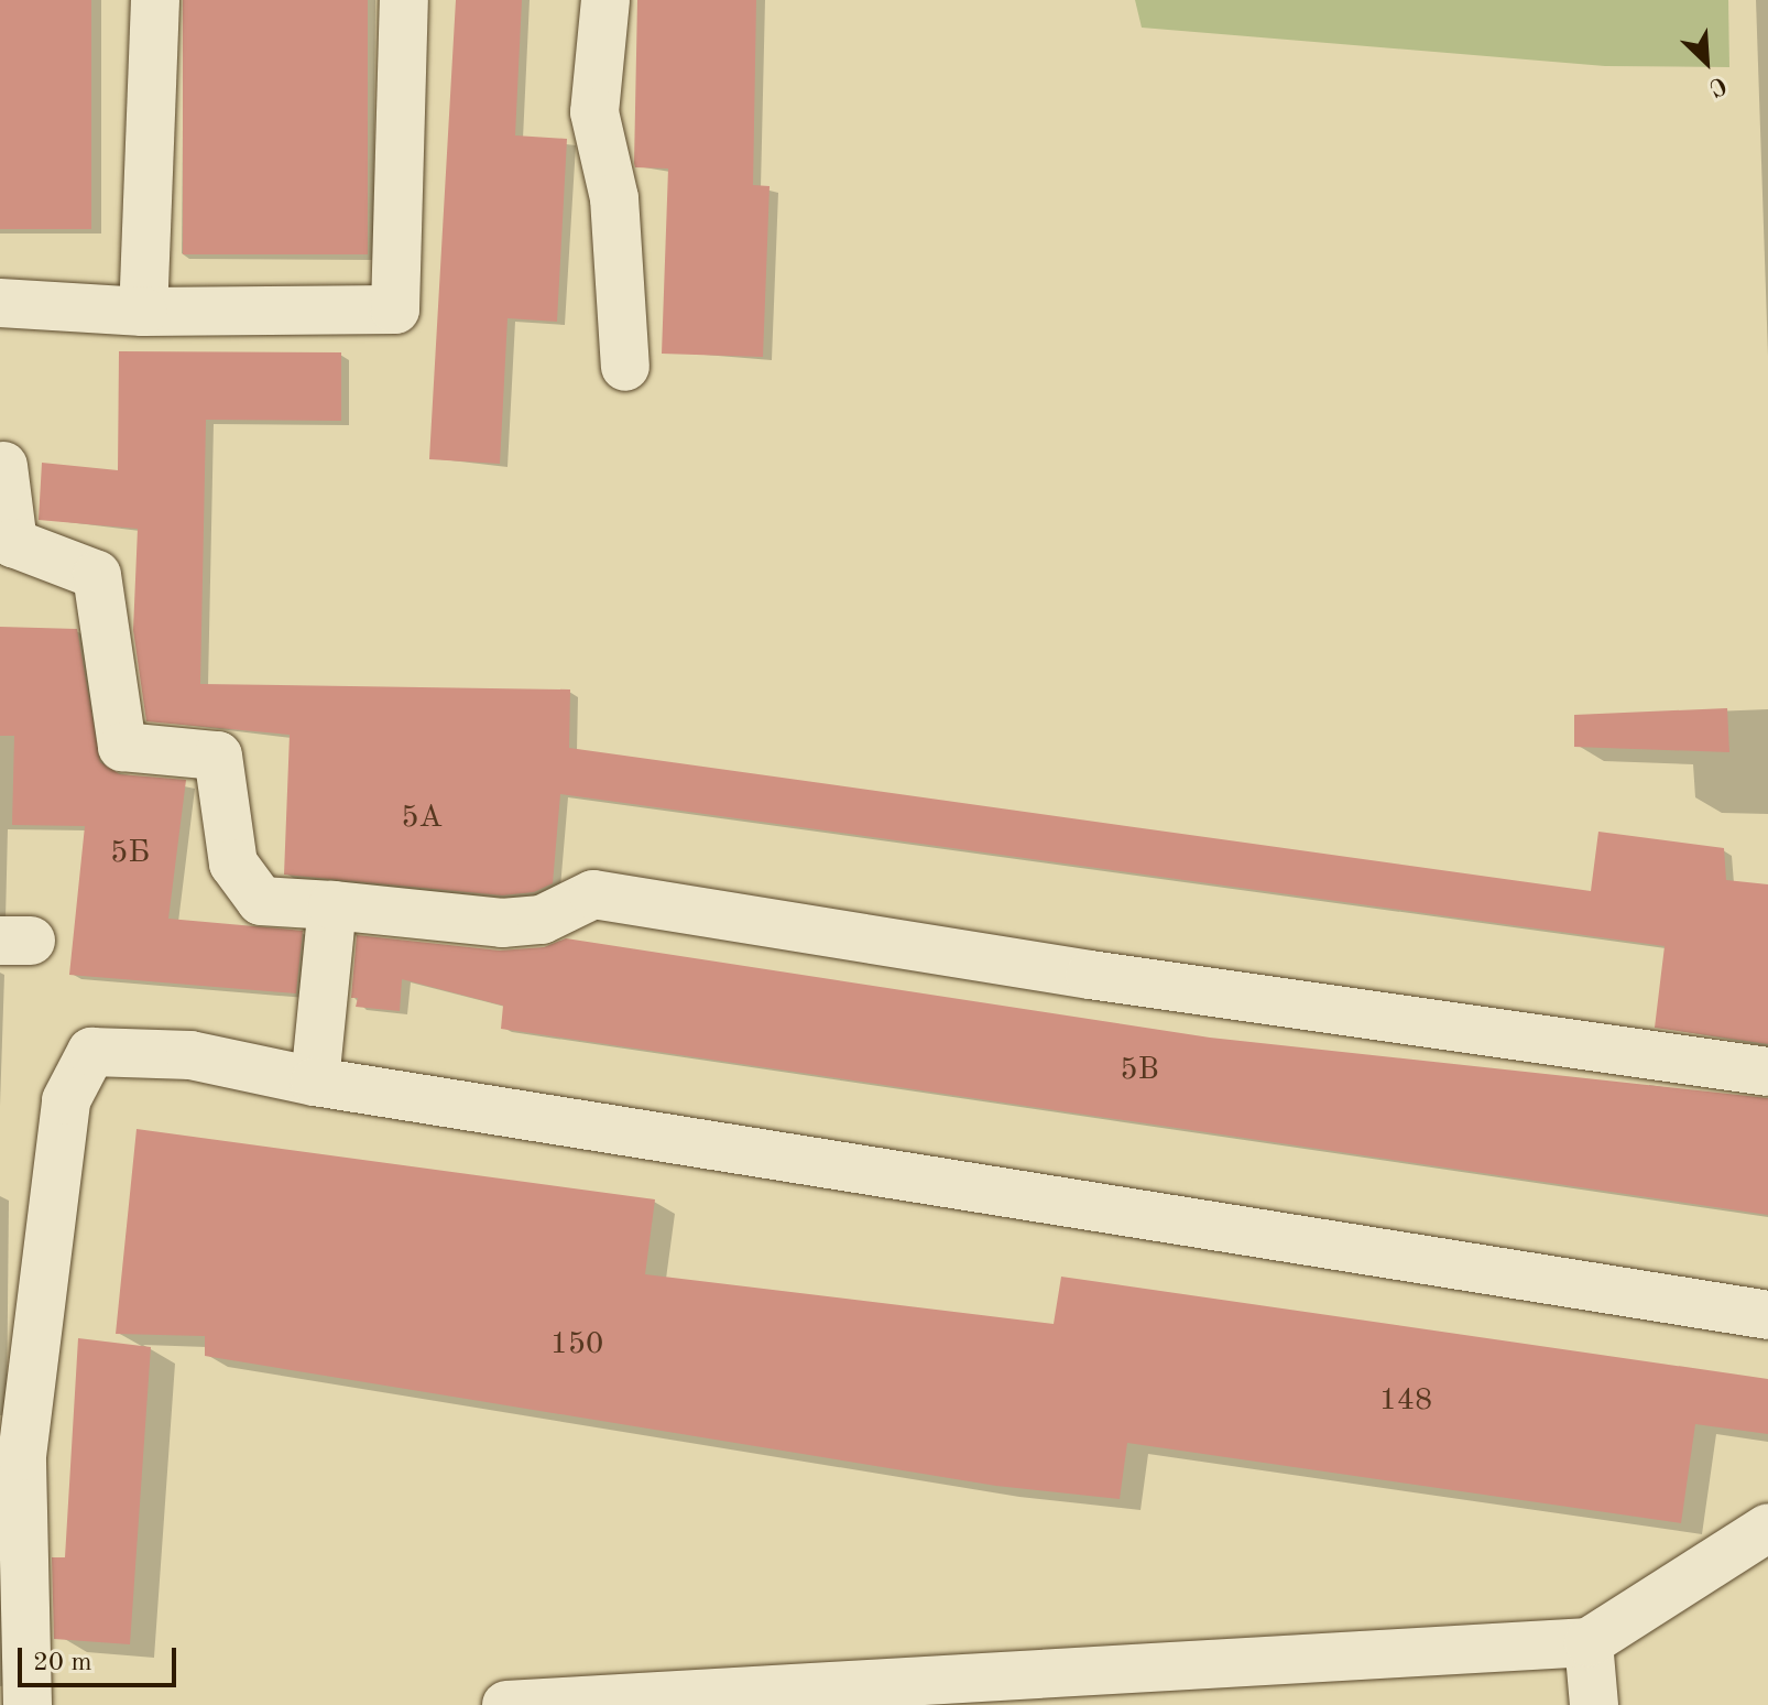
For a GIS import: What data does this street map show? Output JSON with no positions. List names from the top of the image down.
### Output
{
  "house_numbers": [
    "5А",
    "5Б",
    "5В",
    "150",
    "148"
  ],
  "scale_bar": "20 m",
  "north": "bottom right"
}
